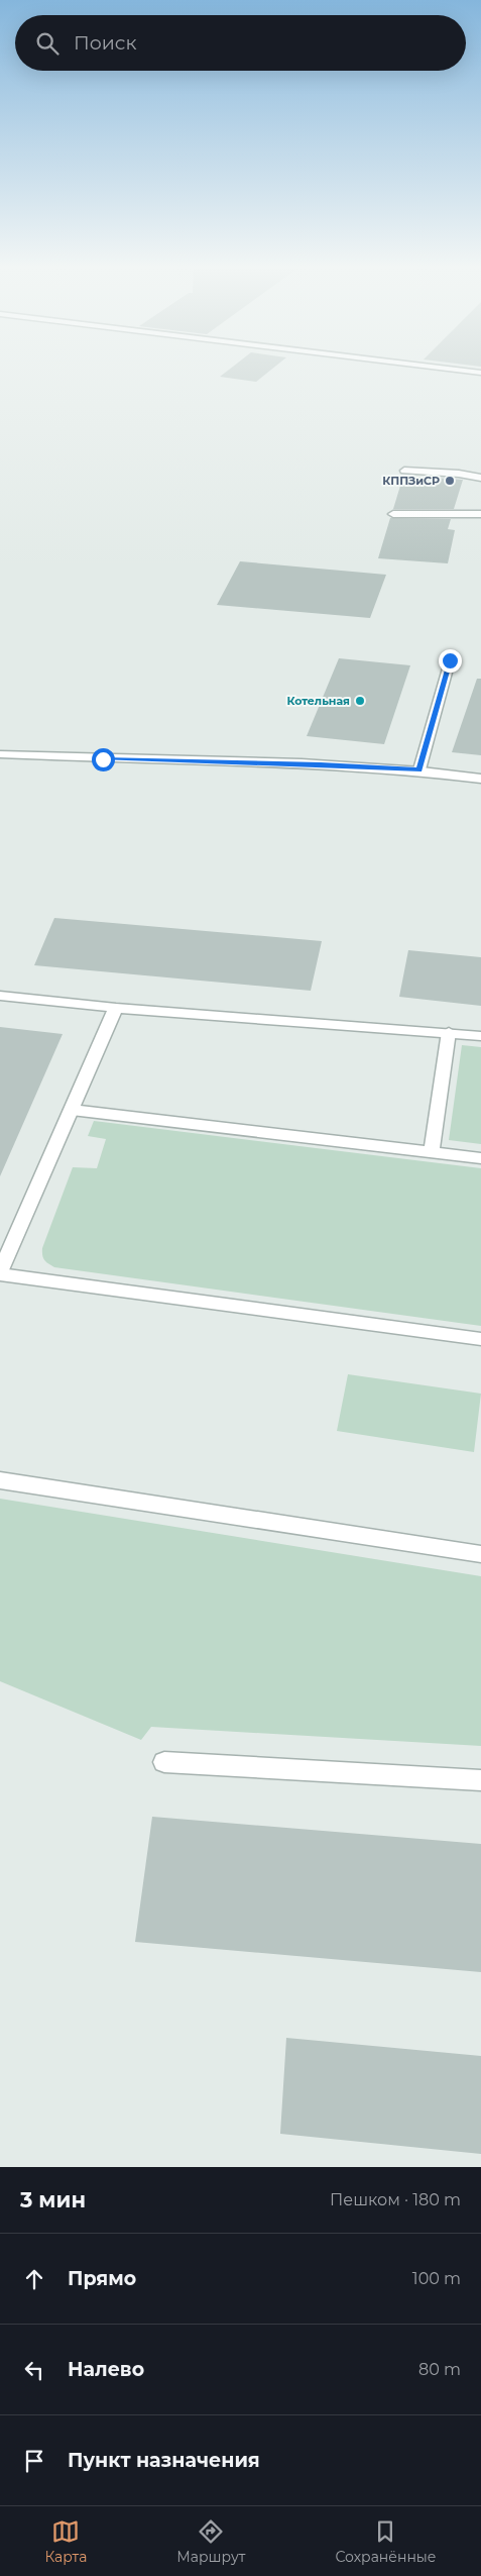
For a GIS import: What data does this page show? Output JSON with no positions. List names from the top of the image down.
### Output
{
  "places": ["КППЗиСР", "Котельная"],
  "page": {
    "search": "Поиск",
    "heading": ["3 мин", "Пешком · 180 m"],
    "list": [
      ["Прямо", "100 m"],
      ["Налево", "80 m"],
      "Пункт назначения"
    ],
    "nav": ["Карта", "Маршрут", "Сохранённые"]
  }
}
